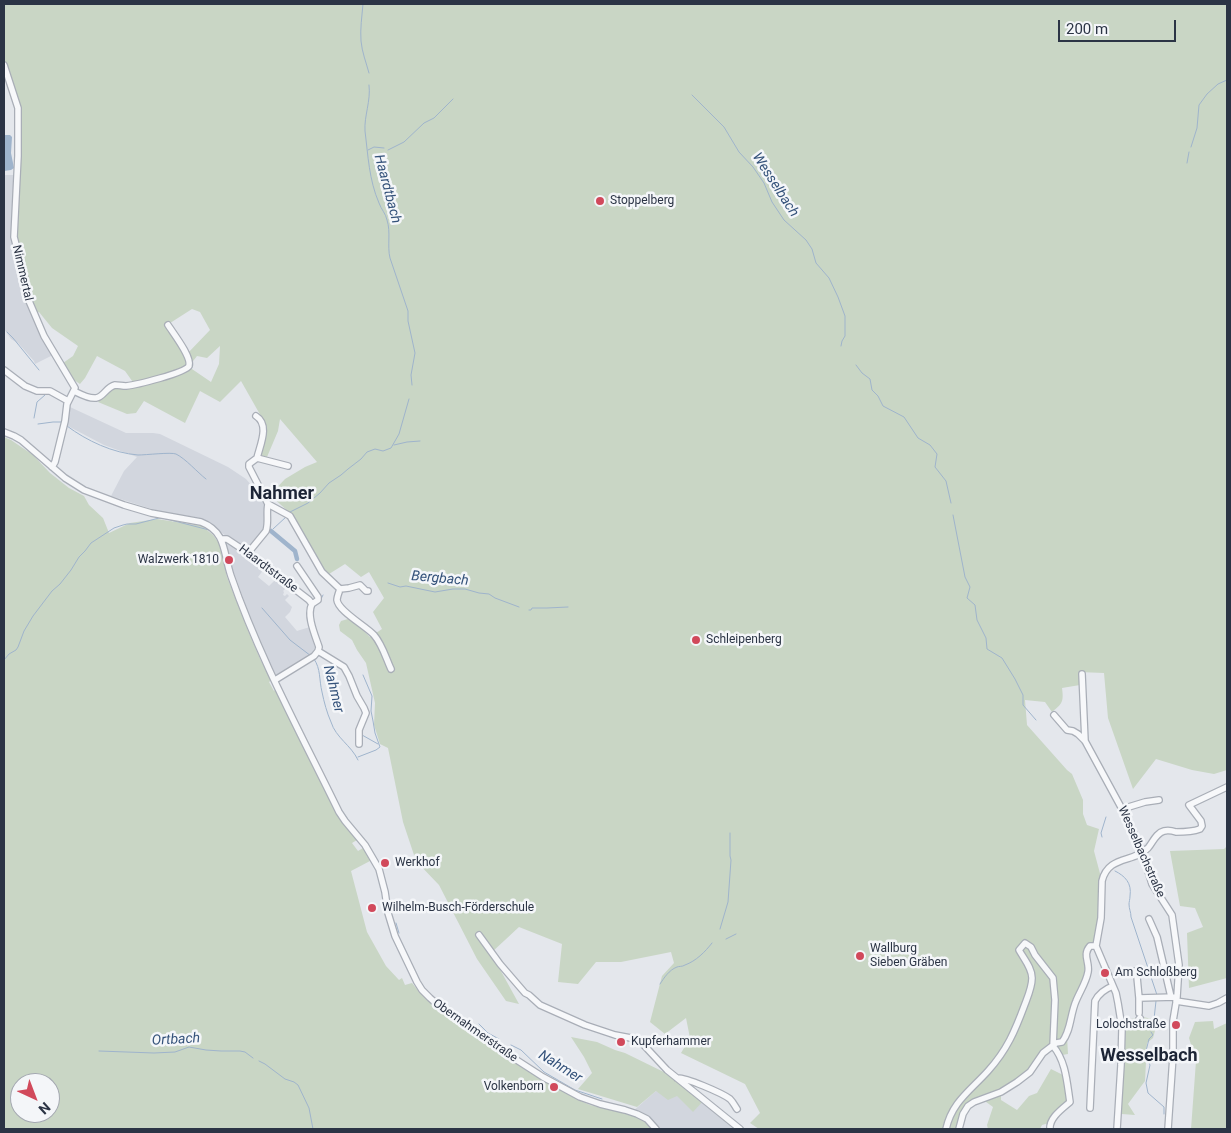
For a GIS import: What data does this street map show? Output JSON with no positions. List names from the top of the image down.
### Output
{
  "streets": {
    "street": [
      "Nimmertal",
      "Haardtstraße",
      "Wesselbachstraße",
      "Obernahmerstraße"
    ]
  },
  "crossings": [
    ["Haardtstraße", "Obernahmerstraße"]
  ],
  "districts": ["Nahmer", "Wesselbach"],
  "water": [
    "Wesselbach",
    "Haardtbach",
    "Bergbach",
    "Nahmer",
    "Ortbach"
  ],
  "places": [
    "Stoppelberg",
    "Walzwerk 1810",
    "Schleipenberg",
    "Werkhof",
    "Wilhelm-Busch-Förderschule",
    "Wallburg Sieben Gräben",
    "Am Schloßberg",
    "Lolochstraße",
    "Kupferhammer",
    "Volkenborn"
  ],
  "scale_bar": "200 m",
  "north": "bottom right"
}
